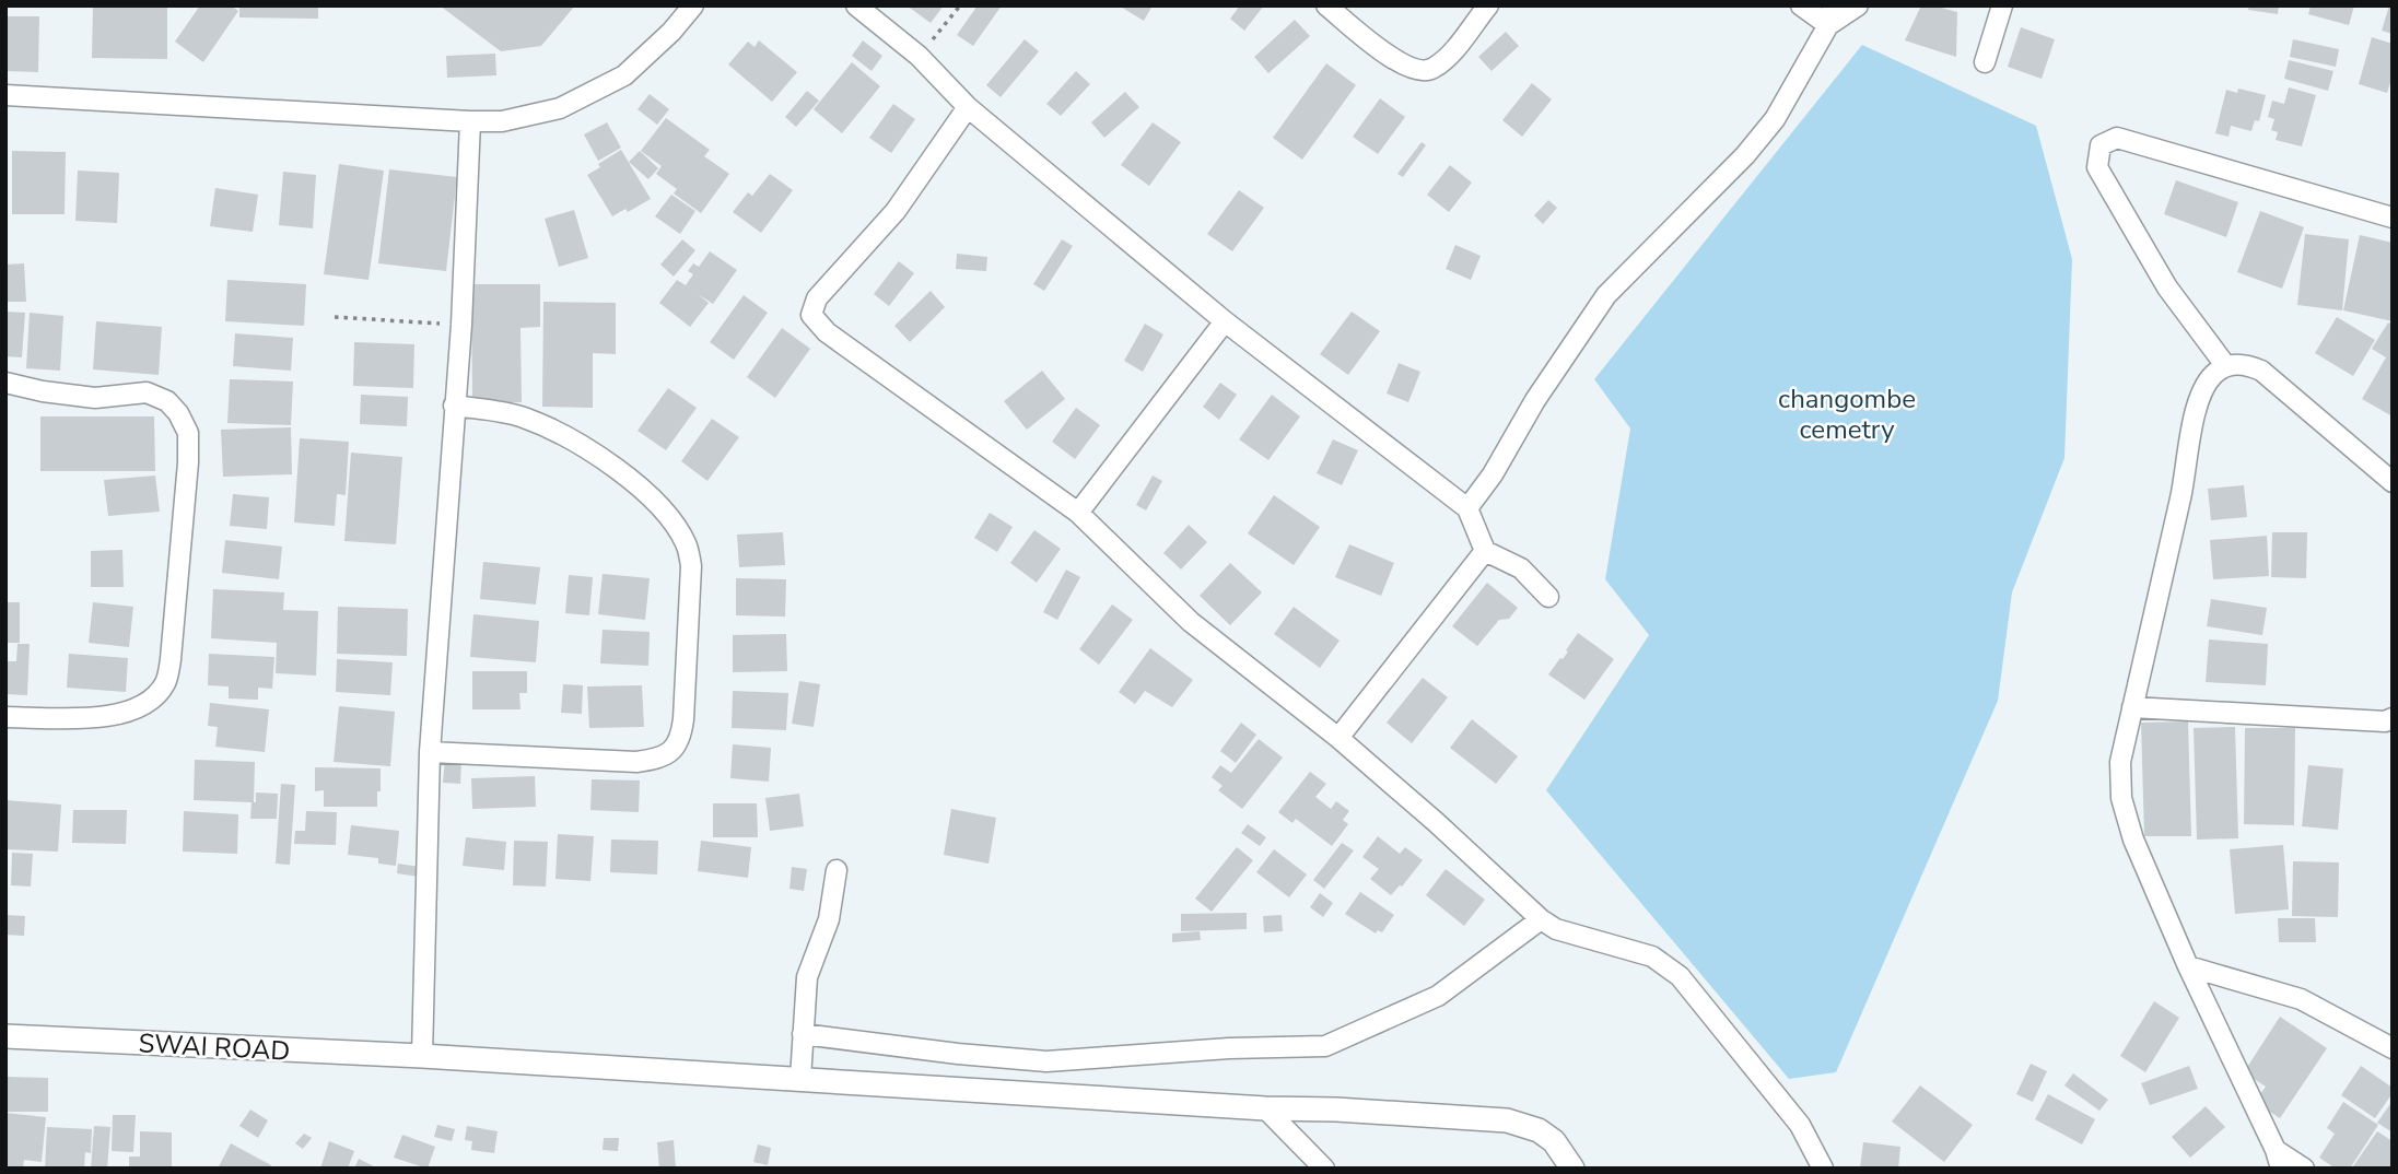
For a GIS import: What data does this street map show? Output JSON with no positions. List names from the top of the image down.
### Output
{
  "streets": {
    "street": ["SWAI ROAD"]
  },
  "parks": ["changombe cemetry"]
}
